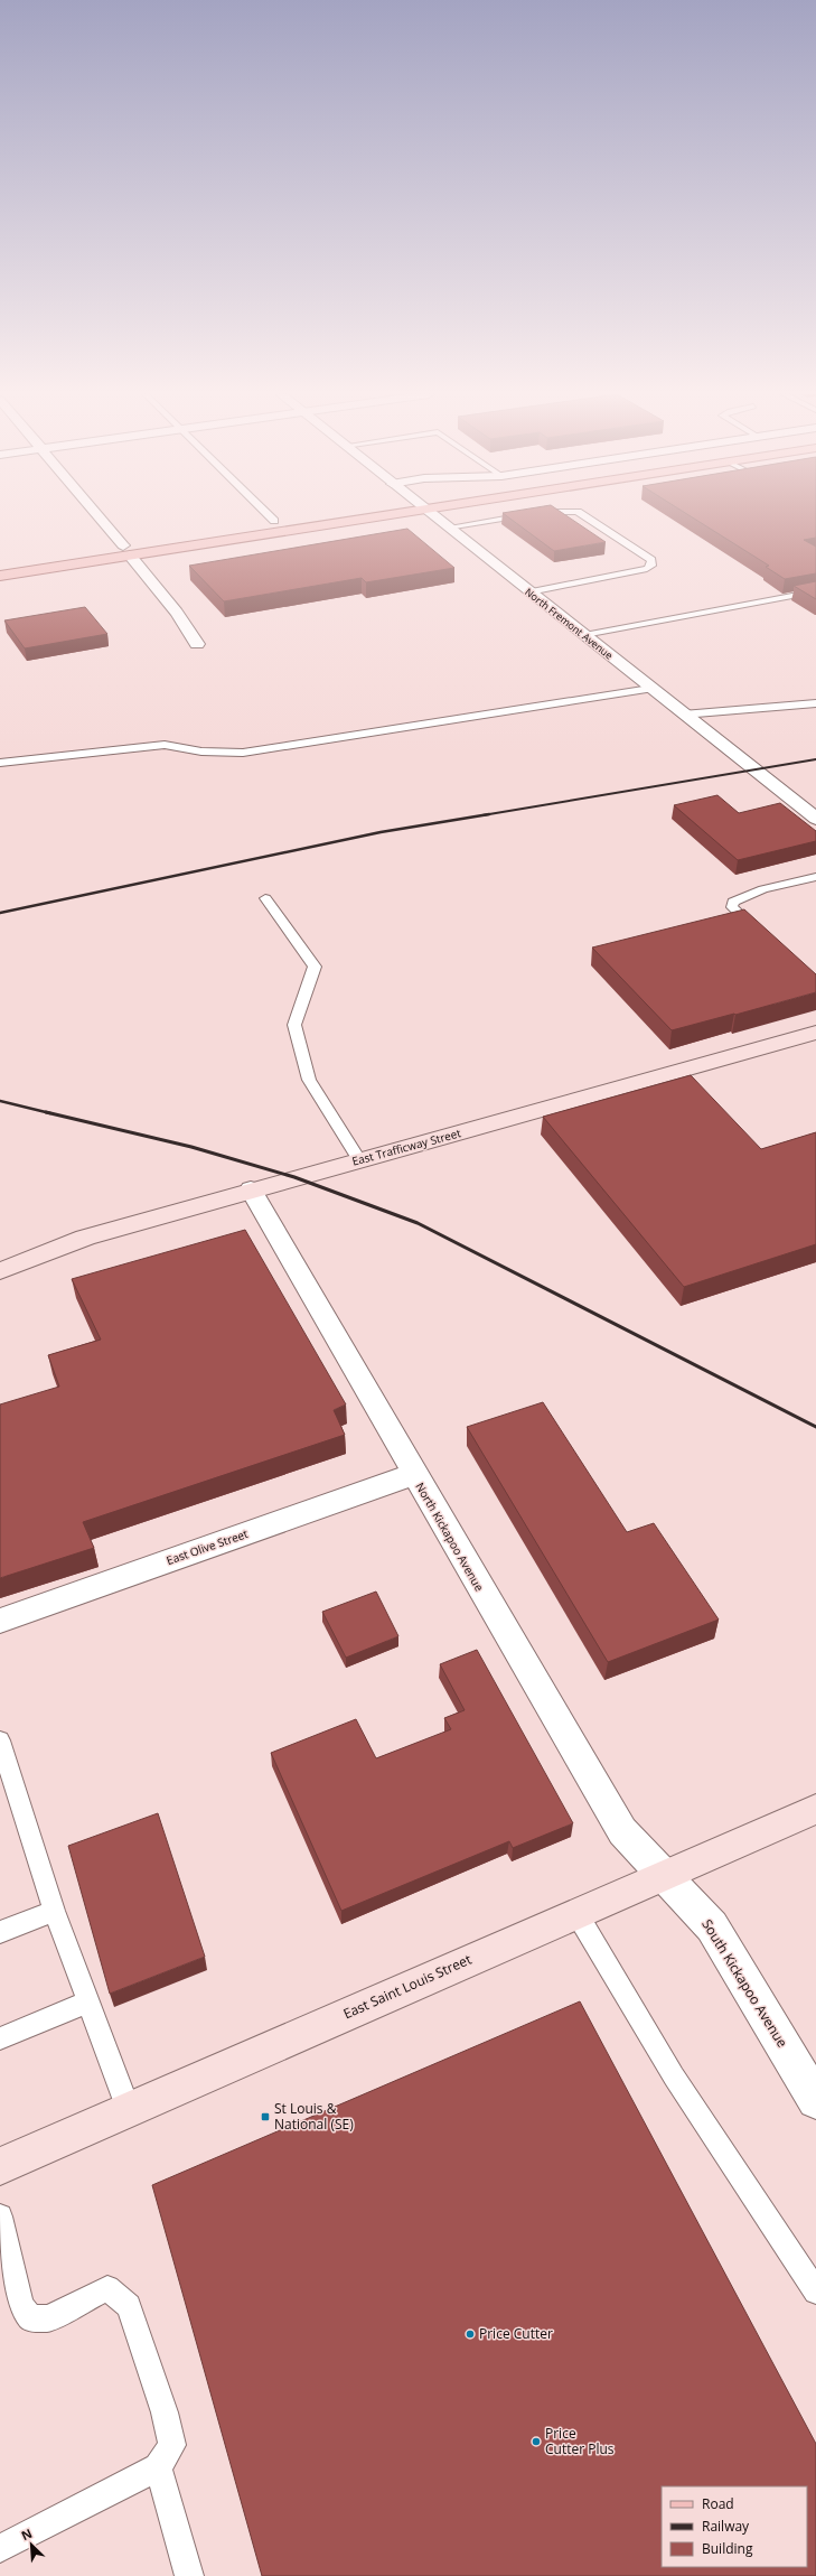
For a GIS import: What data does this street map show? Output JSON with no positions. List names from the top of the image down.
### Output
{
  "streets": {
    "main road": ["East Trafficway Street", "East Saint Louis Street"],
    "street": [
      "North Fremont Avenue",
      "North Kickapoo Avenue",
      "East Olive Street",
      "South Kickapoo Avenue"
    ]
  },
  "crossings": [
    ["East Trafficway Street", "North Kickapoo Avenue"],
    ["North Kickapoo Avenue", "East Olive Street"],
    ["North Kickapoo Avenue", "South Kickapoo Avenue"],
    ["North Kickapoo Avenue", "East Saint Louis Street"],
    ["South Kickapoo Avenue", "East Saint Louis Street"]
  ],
  "places": {
    "transit": ["St Louis & National (SE)"],
    "other": ["Price Cutter", "Price Cutter Plus"]
  },
  "legend": ["Road", "Railway", "Building"],
  "north": "top left"
}
